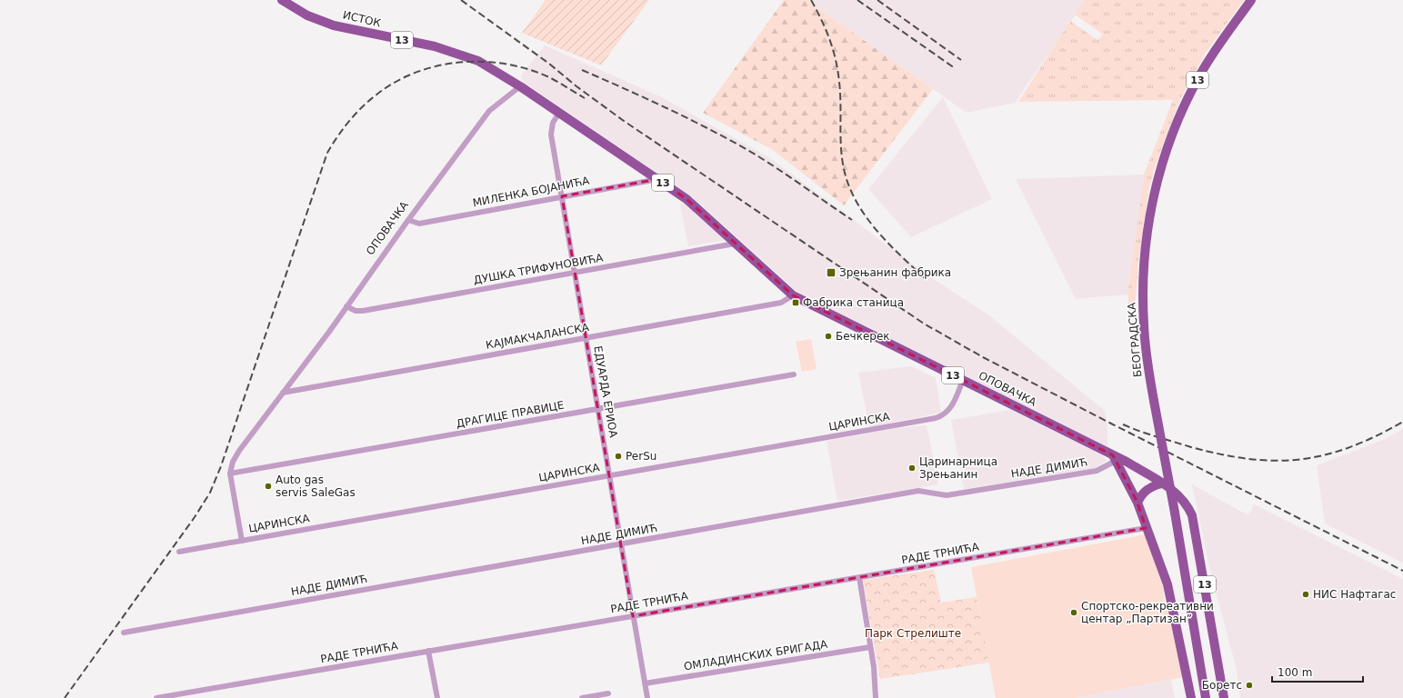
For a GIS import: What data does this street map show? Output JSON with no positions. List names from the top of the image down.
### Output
{
  "streets": {
    "main road": [
      "ИСТОК",
      "13",
      "ОПОВАЧКА",
      "БЕОГРАДСКА"
    ],
    "street": [
      "МИЛЕНКА БОЈАНИЋА",
      "ДУШКА ТРИФУНОВИЋА",
      "КАЈМАКЧАЛАНСКА",
      "ЕДУАРДА ЕРИОА",
      "ДРАГИЦЕ ПРАВИЦЕ",
      "ЦАРИНСКА",
      "НАДЕ ДИМИЋ",
      "РАДЕ ТРНИЋА",
      "ОМЛАДИНСКИХ БРИГАДА"
    ]
  },
  "crossings": [
    ["ИСТОК", "13"],
    ["ИСТОК", "ОПОВАЧКА"],
    ["13", "МИЛЕНКА БОЈАНИЋА"],
    ["13", "ОПОВАЧКА"],
    ["13", "ДУШКА ТРИФУНОВИЋА"],
    ["13", "КАЈМАКЧАЛАНСКА"],
    ["13", "ЕДУАРДА ЕРИОА"],
    ["13", "НАДЕ ДИМИЋ"],
    ["МИЛЕНКА БОЈАНИЋА", "ОПОВАЧКА"],
    ["МИЛЕНКА БОЈАНИЋА", "ЕДУАРДА ЕРИОА"],
    ["ОПОВАЧКА", "ДУШКА ТРИФУНОВИЋА"],
    ["ОПОВАЧКА", "КАЈМАКЧАЛАНСКА"],
    ["ОПОВАЧКА", "ДРАГИЦЕ ПРАВИЦЕ"],
    ["ОПОВАЧКА", "ЦАРИНСКА"],
    ["ОПОВАЧКА", "НАДЕ ДИМИЋ"],
    ["ДУШКА ТРИФУНОВИЋА", "ЕДУАРДА ЕРИОА"],
    ["КАЈМАКЧАЛАНСКА", "ЕДУАРДА ЕРИОА"],
    ["ЕДУАРДА ЕРИОА", "ДРАГИЦЕ ПРАВИЦЕ"],
    ["ЕДУАРДА ЕРИОА", "ЦАРИНСКА"],
    ["ЕДУАРДА ЕРИОА", "НАДЕ ДИМИЋ"],
    ["ЕДУАРДА ЕРИОА", "РАДЕ ТРНИЋА"],
    ["ЕДУАРДА ЕРИОА", "ОМЛАДИНСКИХ БРИГАДА"]
  ],
  "parks": ["Парк Стрелиште"],
  "places": {
    "transit": ["Зрењанин фабрика", "Фабрика станица"],
    "other": [
      "Бечкерек",
      "PerSu",
      "Царинарница Зрењанин",
      "Auto gas servis SaleGas",
      "НИС Нафтагас",
      "Спортско-рекреативни центар „Партизан”",
      "Боретс"
    ]
  },
  "scale_bar": "100 m"
}
